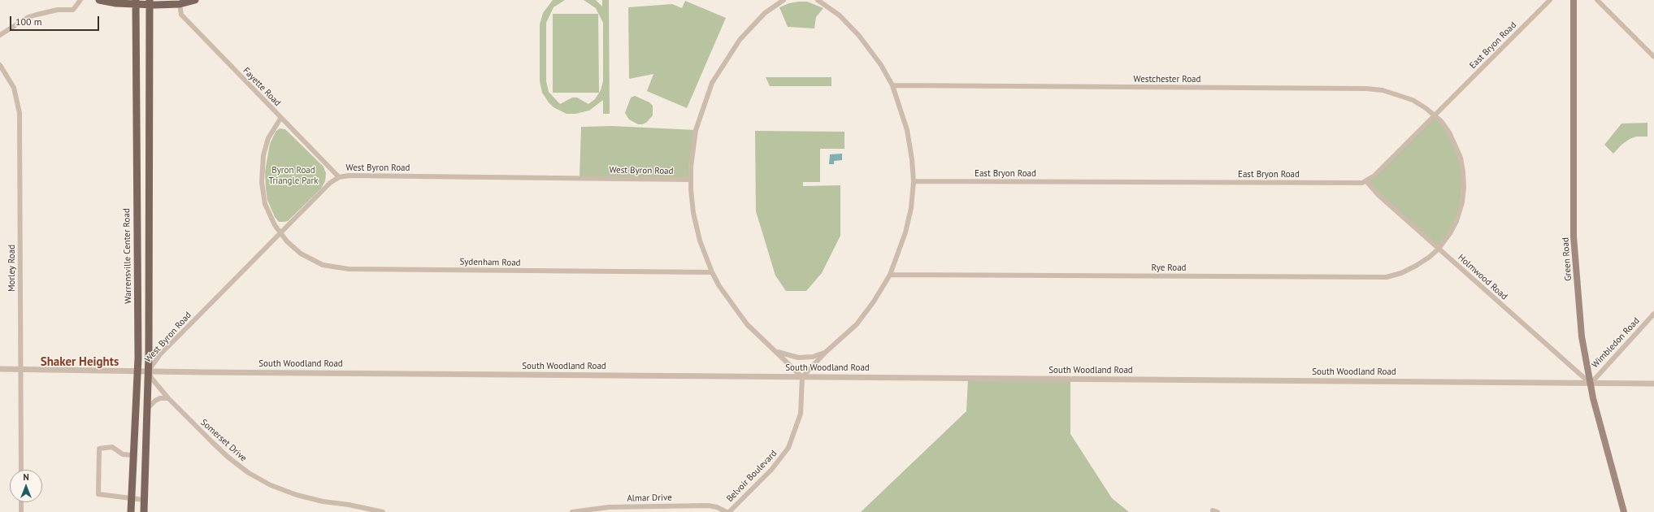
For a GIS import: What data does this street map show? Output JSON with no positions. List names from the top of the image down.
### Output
{
  "streets": {
    "main road": ["Warrensville Center Road", "Green Road"],
    "street": [
      "East Bryon Road",
      "Westchester Road",
      "Fayette Road",
      "West Byron Road",
      "Sydenham Road",
      "Morley Road",
      "Rye Road",
      "Holmwood Road",
      "Wimbledon Road",
      "South Woodland Road",
      "Somerset Drive",
      "Belvoir Boulevard",
      "Almar Drive"
    ]
  },
  "crossings": [
    ["East Bryon Road", "Westchester Road"],
    ["East Bryon Road", "Holmwood Road"],
    ["Westchester Road", "Rye Road"],
    ["Westchester Road", "Holmwood Road"],
    ["Fayette Road", "West Byron Road"],
    ["Fayette Road", "Sydenham Road"],
    ["West Byron Road", "Sydenham Road"],
    ["West Byron Road", "South Woodland Road"],
    ["West Byron Road", "Somerset Drive"],
    ["Warrensville Center Road", "South Woodland Road"],
    ["Green Road", "Holmwood Road"],
    ["Green Road", "Wimbledon Road"],
    ["Green Road", "South Woodland Road"],
    ["Morley Road", "South Woodland Road"],
    ["Rye Road", "Holmwood Road"],
    ["Holmwood Road", "Wimbledon Road"],
    ["Holmwood Road", "South Woodland Road"],
    ["Wimbledon Road", "South Woodland Road"],
    ["South Woodland Road", "Somerset Drive"],
    ["South Woodland Road", "Belvoir Boulevard"],
    ["Belvoir Boulevard", "Almar Drive"]
  ],
  "districts": ["Shaker Heights"],
  "parks": ["Byron Road Triangle Park"],
  "scale_bar": "100 m",
  "north": "top"
}
